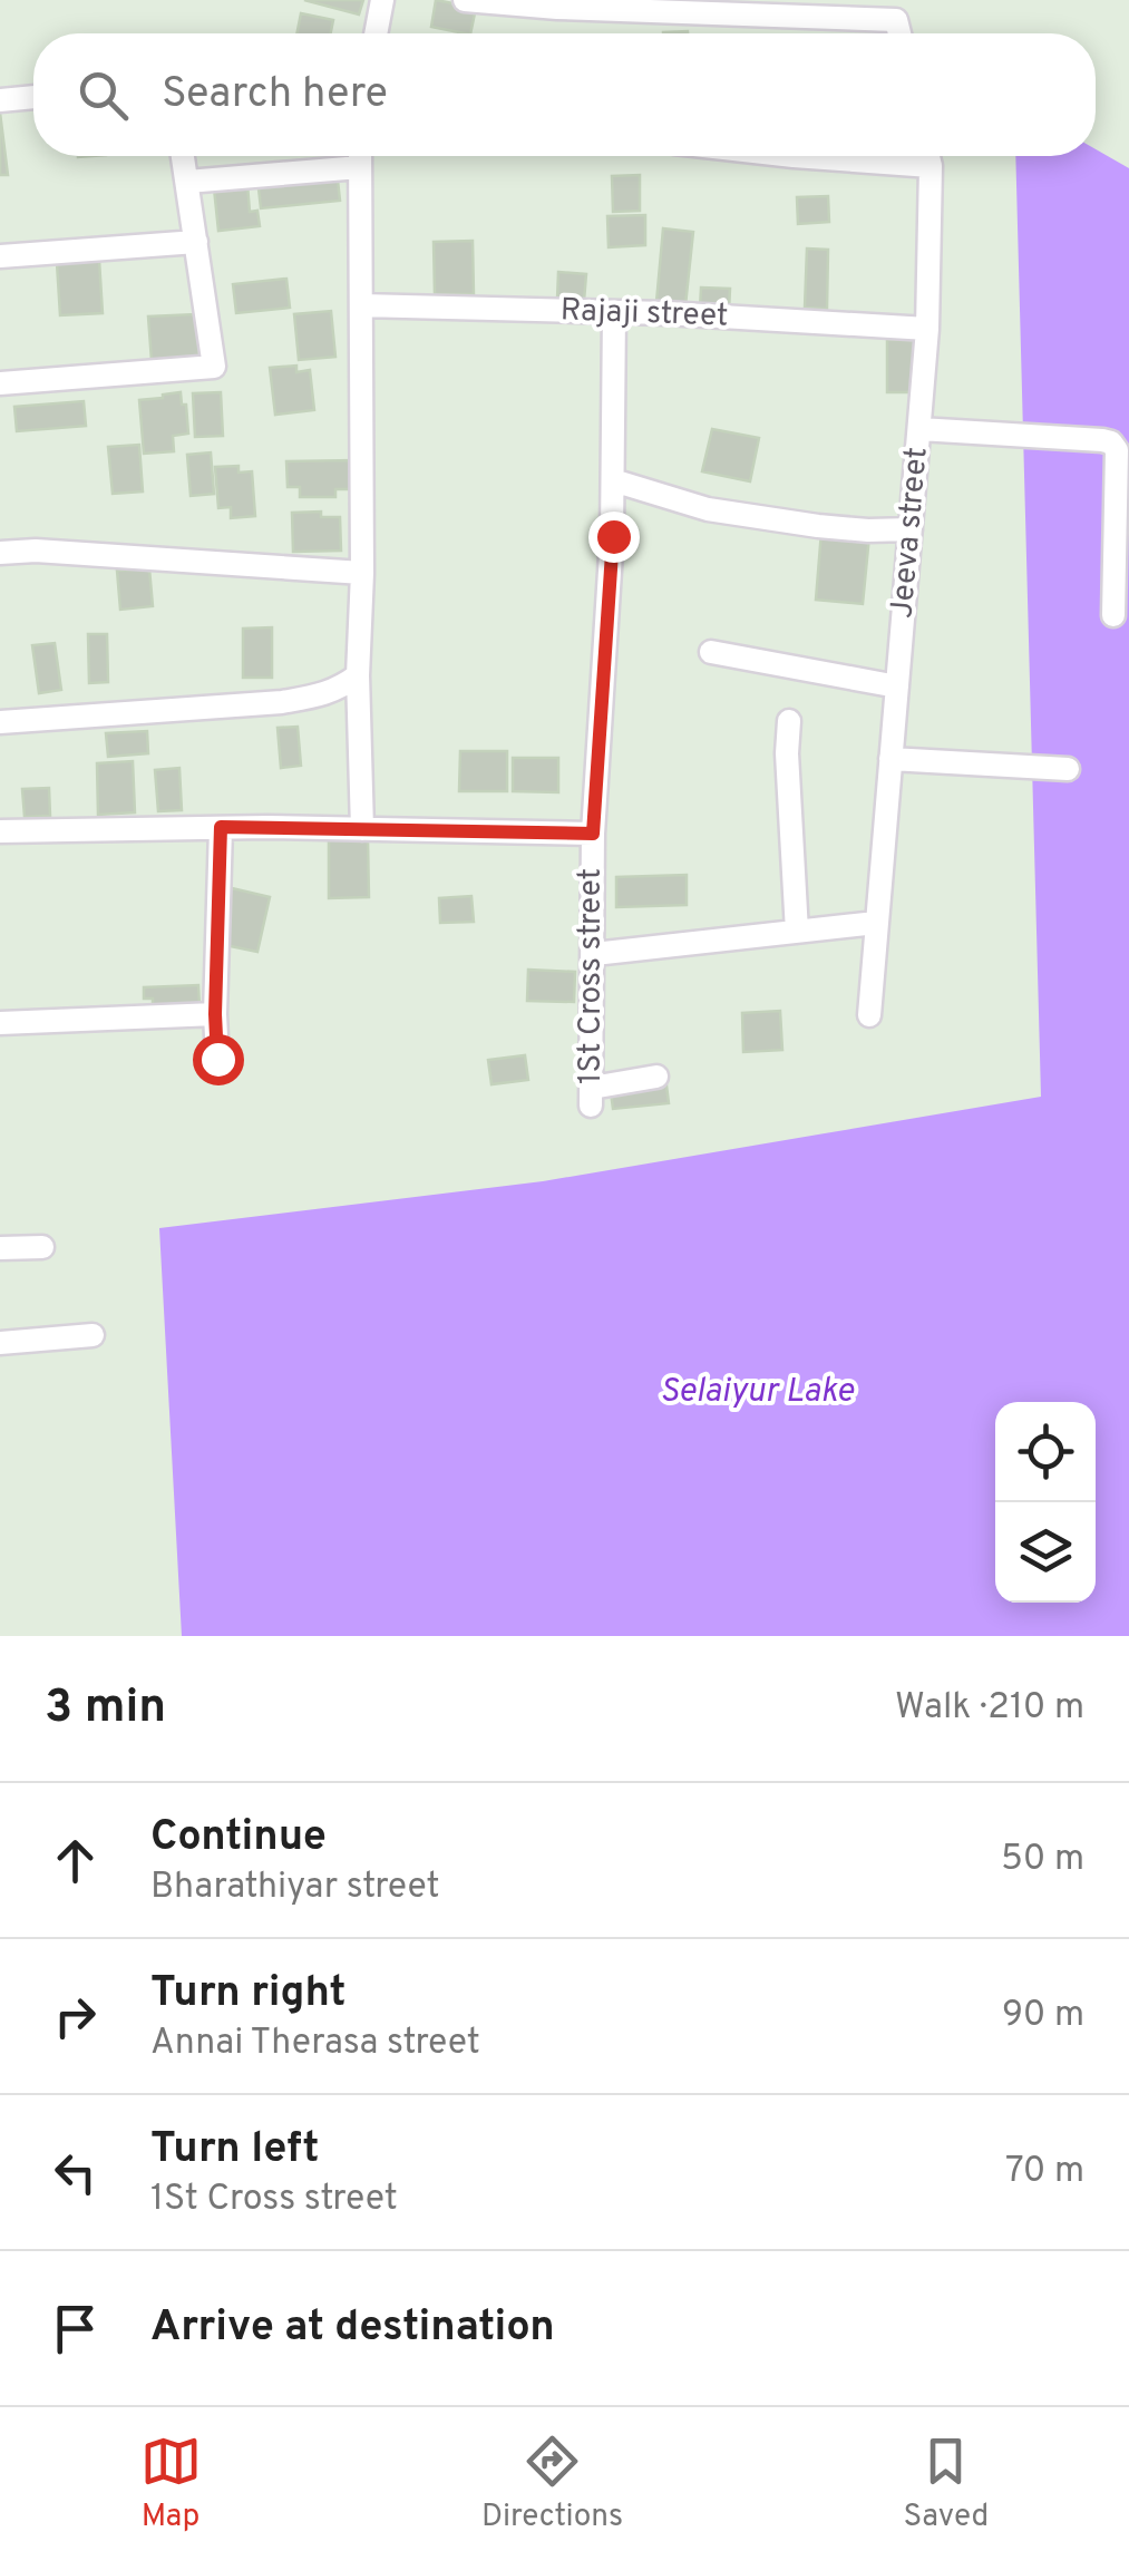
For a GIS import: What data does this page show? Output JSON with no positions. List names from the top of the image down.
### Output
{
  "streets": {
    "street": ["Rajaji street", "Jeeva street", "1St Cross street"]
  },
  "crossings": [
    ["Rajaji street", "Jeeva street"],
    ["Rajaji street", "1St Cross street"]
  ],
  "water": ["Selaiyur Lake"],
  "page": {
    "search": "Search here",
    "heading": ["3 min", "Walk · 210 m"],
    "list": [
      ["Continue", "Bharathiyar street", "50 m"],
      ["Turn right", "Annai Therasa street", "90 m"],
      ["Turn left", "1St Cross street", "70 m"],
      "Arrive at destination"
    ],
    "nav": ["Map", "Directions", "Saved"]
  }
}
